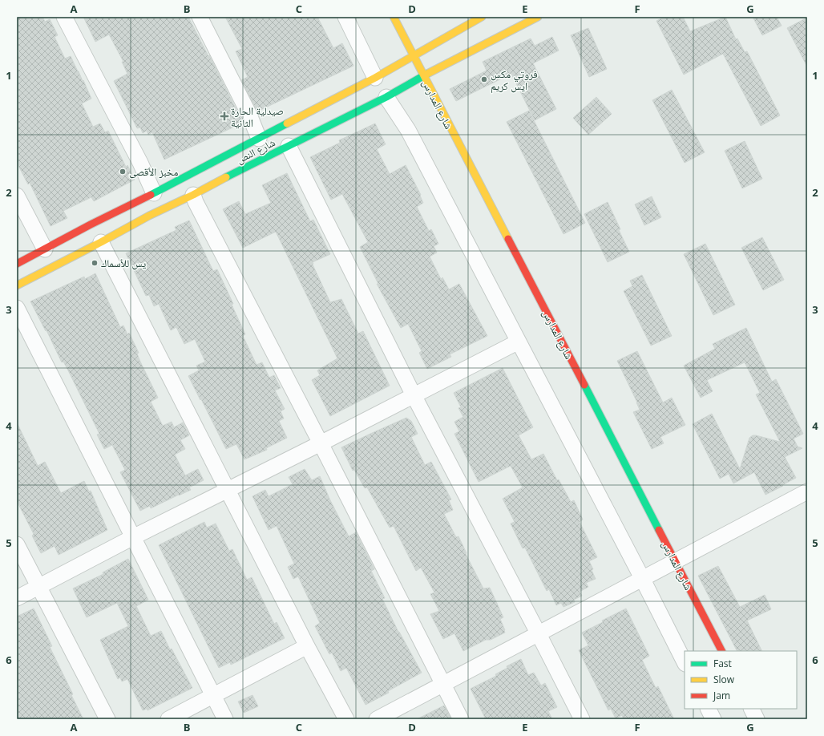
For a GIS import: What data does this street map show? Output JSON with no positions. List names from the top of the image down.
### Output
{
  "streets": {
    "main road": ["شارع المدارس", "شارع النص"]
  },
  "crossings": [
    ["شارع المدارس", "شارع النص"]
  ],
  "places": {
    "other": ["فروتي مكس ايس كريم", "مخبز الأقصى", "يس للأسماك"],
    "health": ["صيدلية الحارة الثانية"]
  },
  "legend": ["Fast", "Slow", "Jam"],
  "grid": {
    "columns": [
      "A",
      "B",
      "C",
      "D",
      "E",
      "F",
      "G"
    ],
    "rows": [
      "1",
      "2",
      "3",
      "4",
      "5",
      "6"
    ]
  }
}
